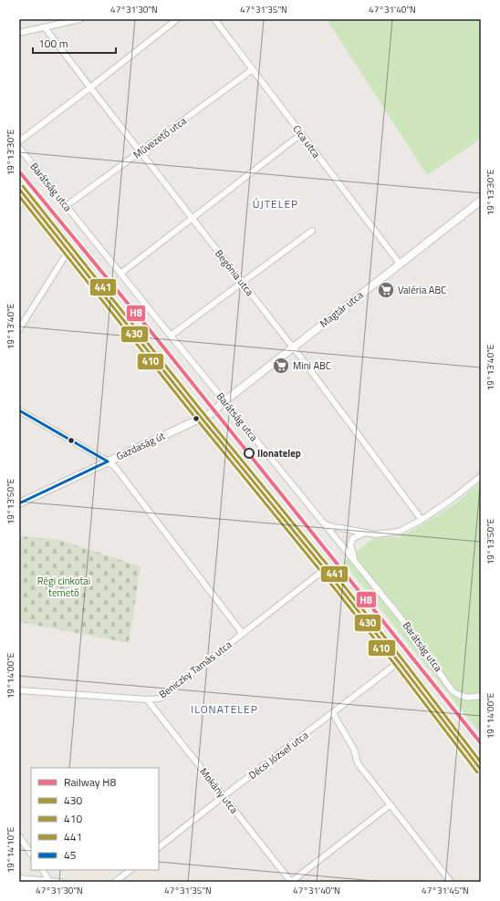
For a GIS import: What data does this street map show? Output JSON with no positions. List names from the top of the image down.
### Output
{
  "streets": {
    "street": [
      "Művezető utca",
      "Cica utca",
      "Barátság utca",
      "Begónia utca",
      "Magtár utca",
      "Gazdaság út",
      "Beniczky Tamás utca",
      "Décsi József utca",
      "Mokány utca"
    ]
  },
  "crossings": [
    ["Művezető utca", "Cica utca"],
    ["Művezető utca", "Barátság utca"],
    ["Művezető utca", "Begónia utca"],
    ["Cica utca", "Magtár utca"],
    ["Barátság utca", "Magtár utca"],
    ["Begónia utca", "Magtár utca"],
    ["Magtár utca", "Gazdaság út"],
    ["Beniczky Tamás utca", "Mokány utca"],
    ["Décsi József utca", "Mokány utca"]
  ],
  "districts": ["ÚJTELEP", "ILONATELEP"],
  "parks": ["Régi cinkotai temető"],
  "places": {
    "supermarket": ["Valéria ABC", "Mini ABC"],
    "other": ["Ilonatelep"]
  },
  "lines": [
    "rail line H8",
    "transit line 441",
    "transit line 430",
    "transit line 410",
    "transit line 45"
  ],
  "legend": [
    "Railway H8",
    "430",
    "410",
    "441",
    "45"
  ],
  "scale_bar": "100 m",
  "coordinates": [
    "47°31'30\"N",
    "47°31'35\"N",
    "47°31'40\"N",
    "19°13'30\"E",
    "19°13'40\"E",
    "19°13'50\"E",
    "19°14'00\"E",
    "19°14'10\"E",
    "47°31'45\"N"
  ]
}
